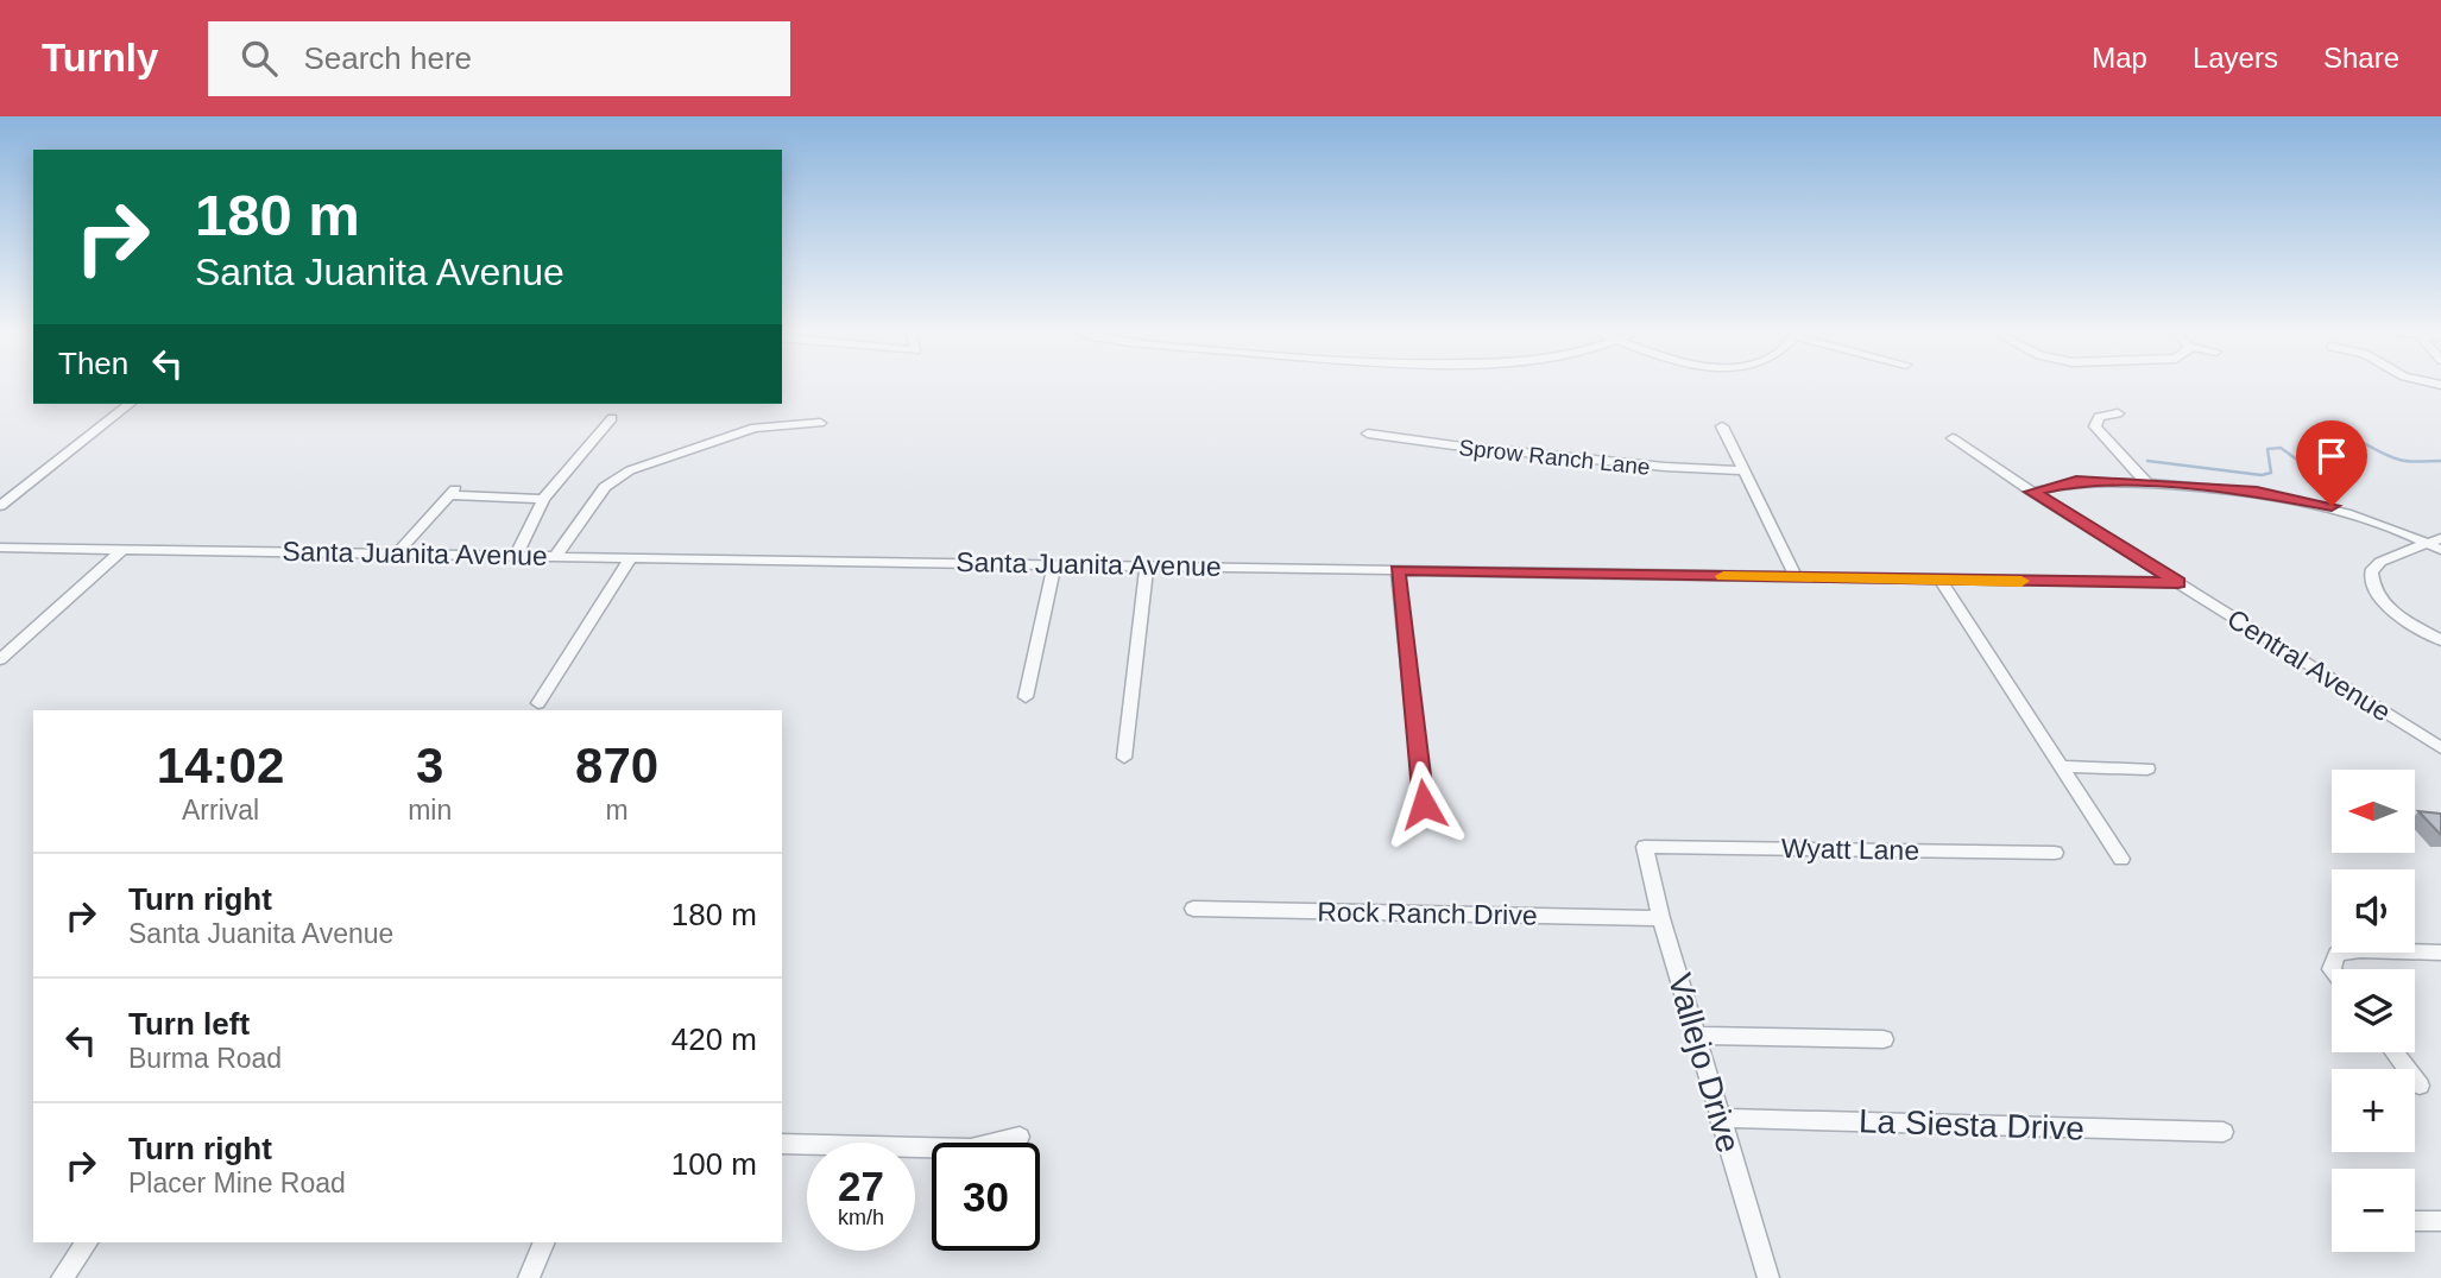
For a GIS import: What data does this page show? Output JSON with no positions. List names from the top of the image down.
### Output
{
  "streets": {
    "street": [
      "Sprow Ranch Lane",
      "Santa Juanita Avenue",
      "Central Avenue",
      "Wyatt Lane",
      "Rock Ranch Drive",
      "Vallejo Drive",
      "La Siesta Drive"
    ]
  },
  "crossings": [
    ["Santa Juanita Avenue", "Central Avenue"],
    ["Wyatt Lane", "Vallejo Drive"],
    ["Rock Ranch Drive", "Vallejo Drive"],
    ["Vallejo Drive", "La Siesta Drive"]
  ],
  "north": "left",
  "page": {
    "header": "Turnly",
    "search": "Search here",
    "nav": ["Map", "Layers", "Share"],
    "turn": ["180 m", "Santa Juanita Avenue"],
    "then": "Then",
    "eta": [
      "14:02",
      "Arrival",
      "3",
      "min",
      "870",
      "m"
    ],
    "map_buttons": ["+", "−"],
    "list": [
      {
        "name": "Turn right",
        "note": "Santa Juanita Avenue",
        "value": "180 m"
      },
      {
        "name": "Turn left",
        "note": "Burma Road",
        "value": "420 m"
      },
      {
        "name": "Turn right",
        "note": "Placer Mine Road",
        "value": "100 m"
      }
    ],
    "speed": "27 km/h",
    "limit": "30"
  }
}
